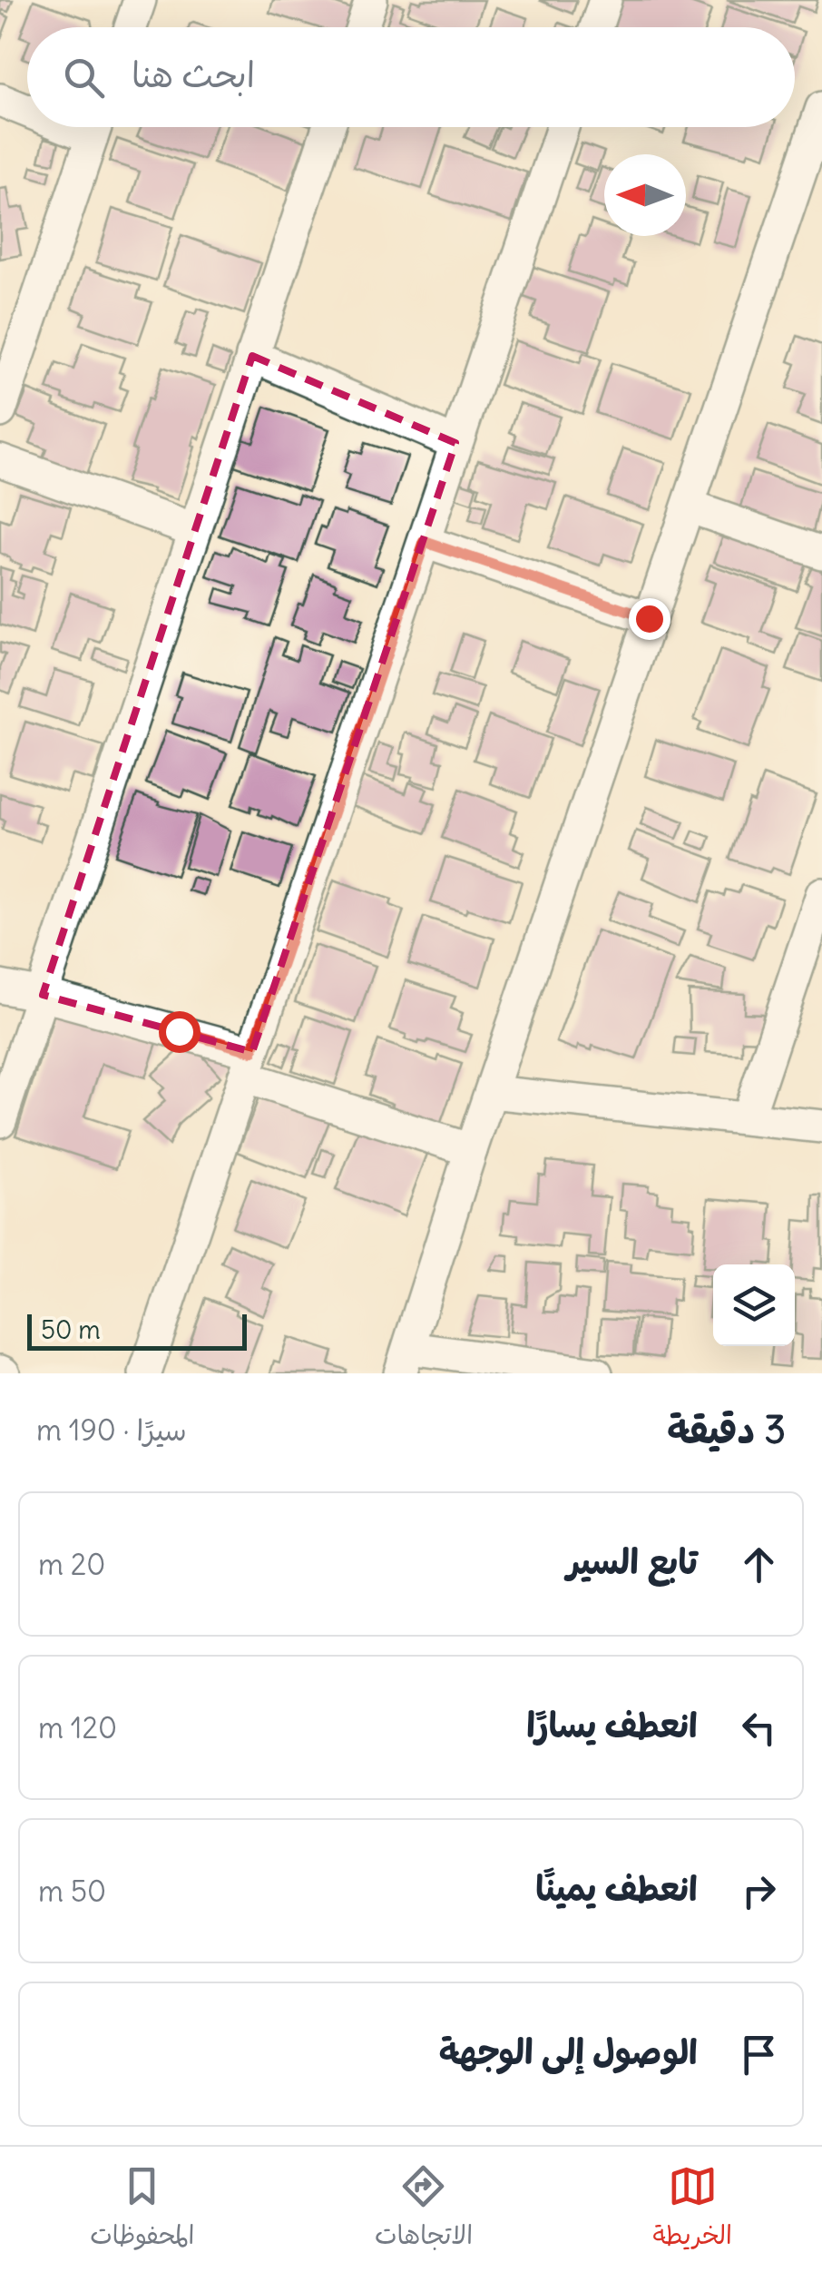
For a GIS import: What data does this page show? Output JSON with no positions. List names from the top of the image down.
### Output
{
  "scale_bar": "50 m",
  "north": "left",
  "page": {
    "search": "ابحث هنا",
    "scale": "50 m",
    "heading": ["3 دقيقة", "سيرًا · 190 m"],
    "list": [
      ["تابع السير", "20 m"],
      ["انعطف يسارًا", "120 m"],
      ["انعطف يمينًا", "50 m"],
      "الوصول إلى الوجهة"
    ],
    "nav": ["الخريطة", "الاتجاهات", "المحفوظات"]
  }
}
